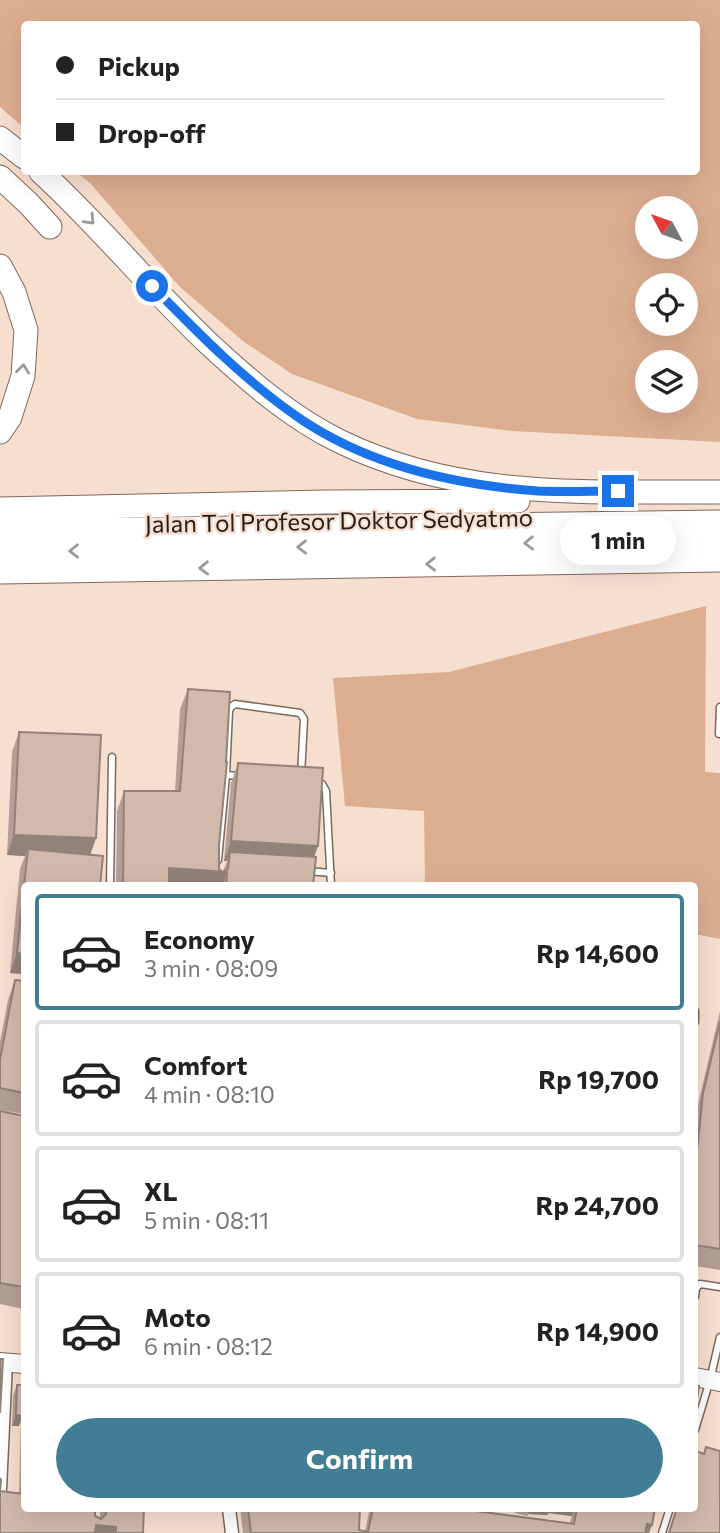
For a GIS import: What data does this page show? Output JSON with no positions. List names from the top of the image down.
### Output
{
  "streets": {
    "highway": ["Jalan Tol Profesor Doktor Sedyatmo"]
  },
  "north": "top left",
  "page": {
    "banner": ["Pickup", "Drop-off"],
    "bubble": "1 min",
    "list": [
      {
        "name": "Economy",
        "note": "3 min · 08:09",
        "value": "Rp 14,600"
      },
      {
        "name": "Comfort",
        "note": "4 min · 08:10",
        "value": "Rp 19,700"
      },
      {
        "name": "XL",
        "note": "5 min · 08:11",
        "value": "Rp 24,700"
      },
      {
        "name": "Moto",
        "note": "6 min · 08:12",
        "value": "Rp 14,900"
      }
    ],
    "buttons": "Confirm"
  }
}
